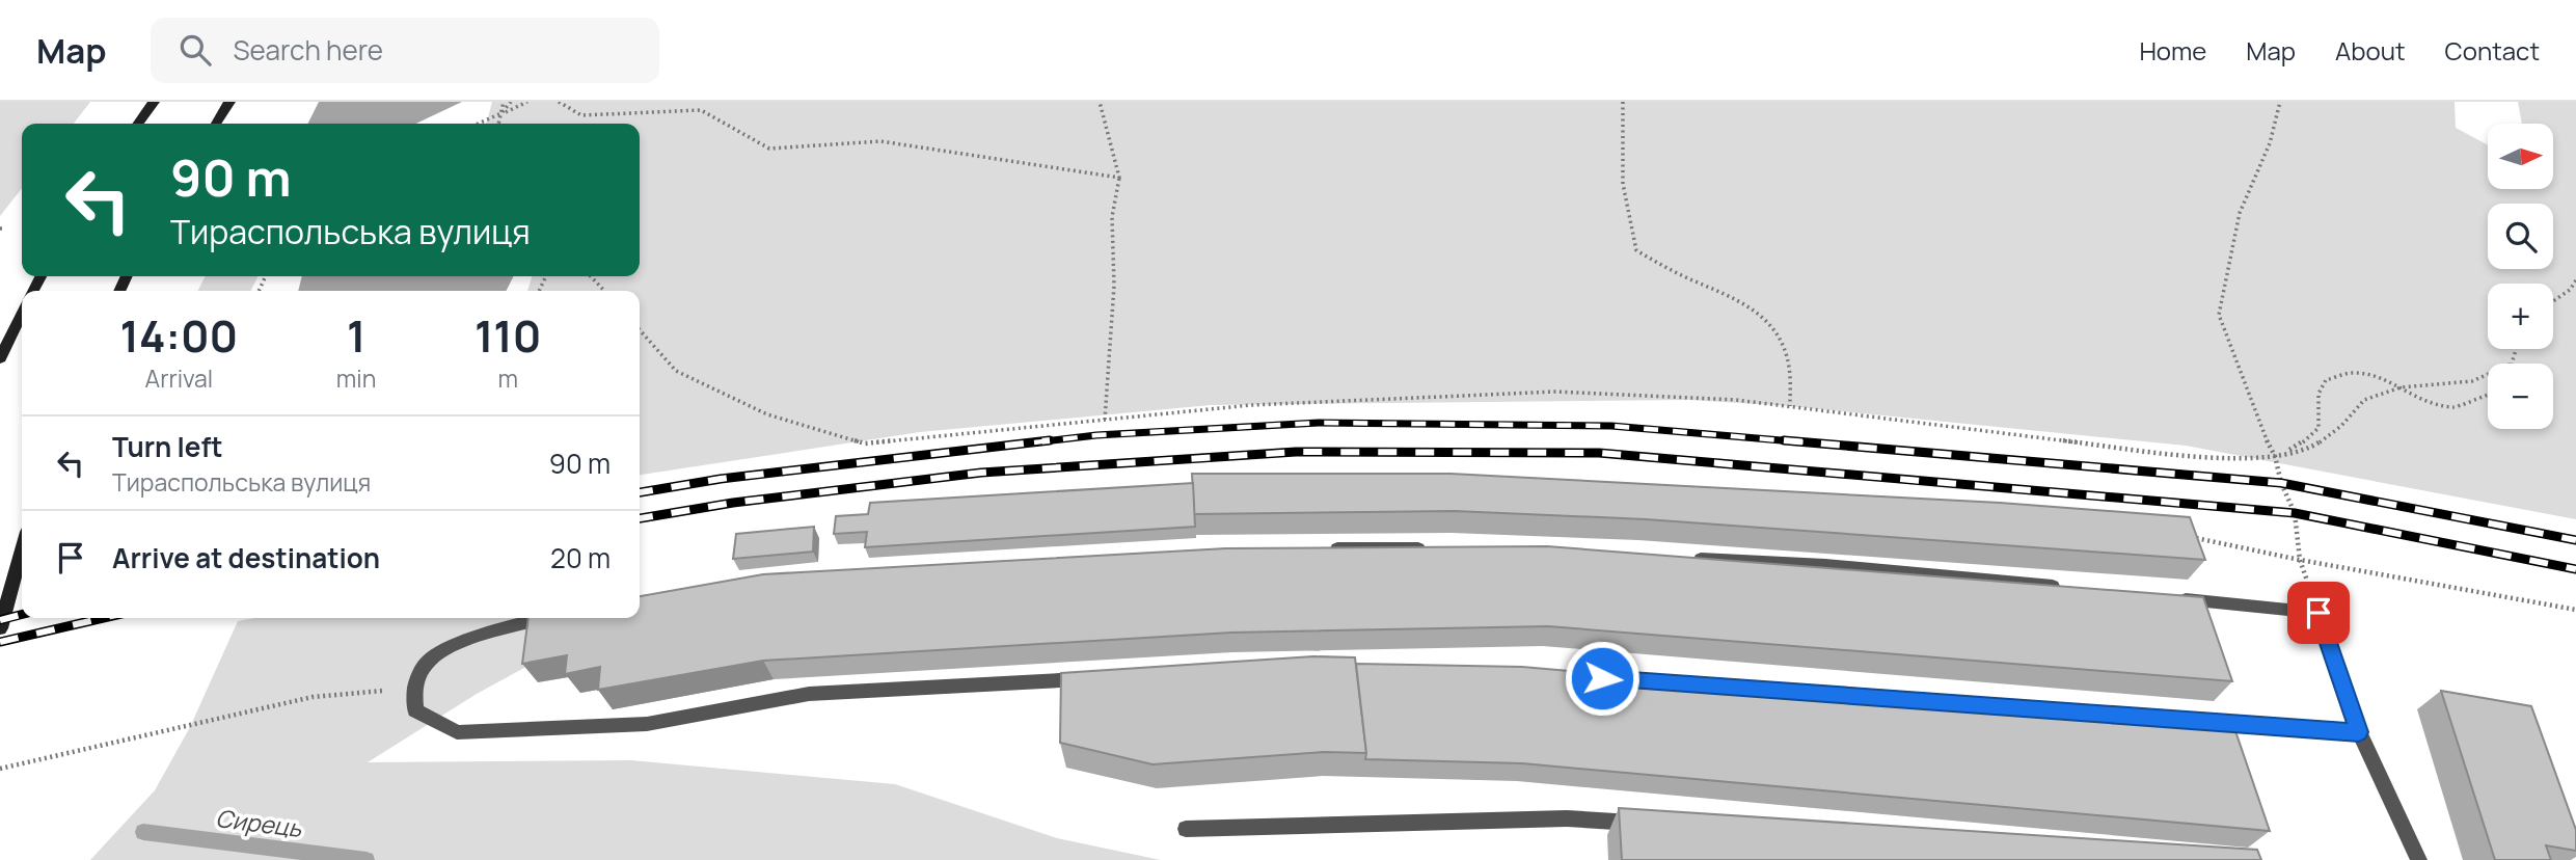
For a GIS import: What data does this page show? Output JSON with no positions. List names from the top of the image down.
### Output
{
  "water": ["Сирець"],
  "north": "right",
  "page": {
    "header": "Map",
    "search": "Search here",
    "nav": [
      "Home",
      "Map",
      "About",
      "Contact"
    ],
    "map_buttons": ["+", "−"],
    "turn": ["90 m", "Тираспольська вулиця"],
    "eta": [
      "14:00",
      "Arrival",
      "1",
      "min",
      "110",
      "m"
    ],
    "list": [
      {
        "name": "Turn left",
        "note": "Тираспольська вулиця",
        "value": "90 m"
      },
      {
        "name": "Arrive at destination",
        "value": "20 m"
      }
    ]
  }
}
